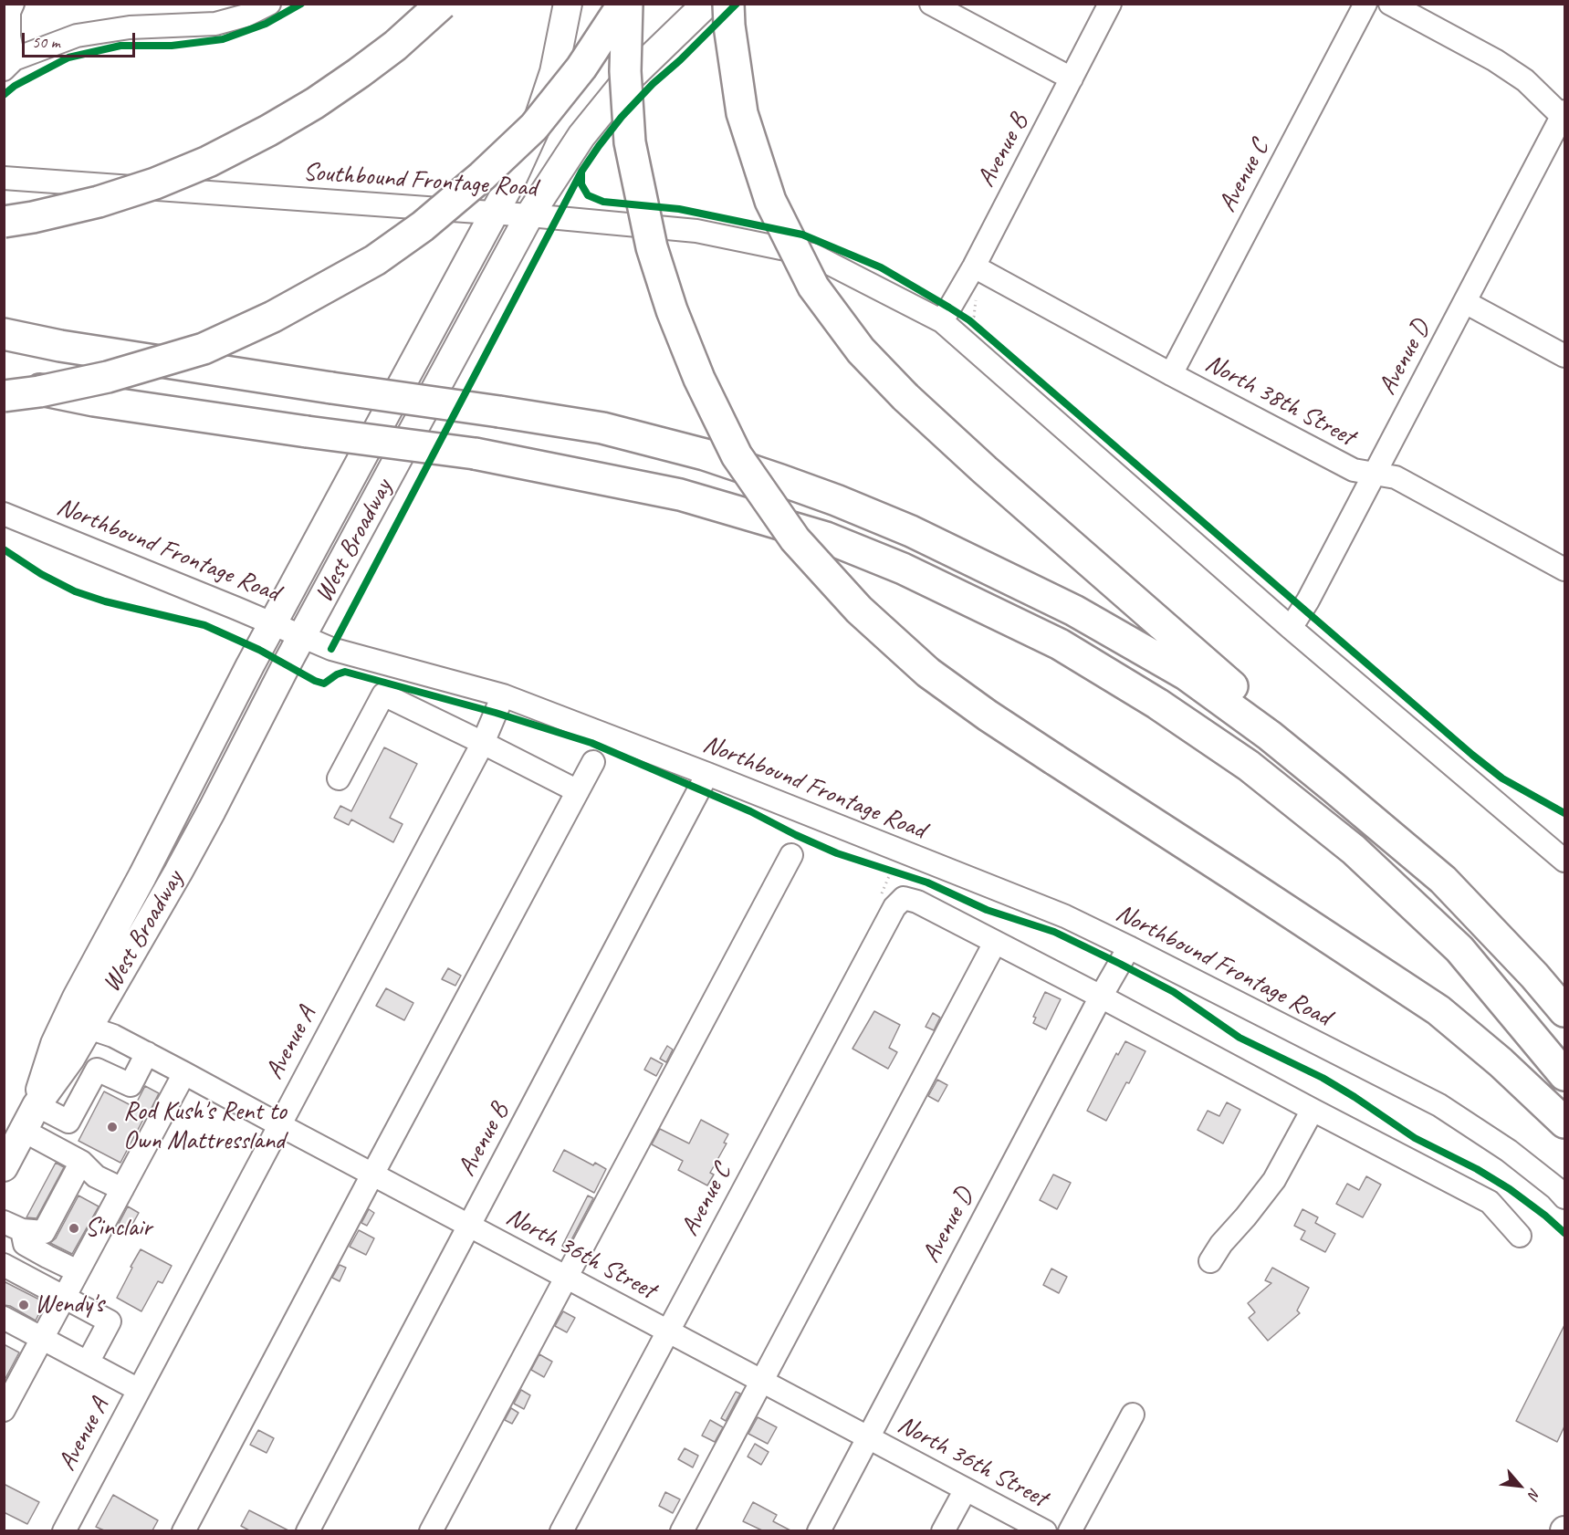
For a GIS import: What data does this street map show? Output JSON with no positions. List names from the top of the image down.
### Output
{
  "streets": {
    "main road": ["West Broadway"],
    "street": [
      "Avenue B",
      "Avenue C",
      "Southbound Frontage Road",
      "Avenue D",
      "North 38th Street",
      "Northbound Frontage Road",
      "Avenue A",
      "North 36th Street"
    ]
  },
  "crossings": [
    ["Avenue B", "Southbound Frontage Road"],
    ["Avenue B", "North 38th Street"],
    ["Avenue B", "Northbound Frontage Road"],
    ["Avenue B", "North 36th Street"],
    ["Avenue C", "North 38th Street"],
    ["Avenue C", "North 36th Street"],
    ["Southbound Frontage Road", "Avenue D"],
    ["Southbound Frontage Road", "West Broadway"],
    ["Avenue D", "North 38th Street"],
    ["Avenue D", "Northbound Frontage Road"],
    ["Avenue D", "North 36th Street"],
    ["West Broadway", "Northbound Frontage Road"],
    ["West Broadway", "North 36th Street"],
    ["Northbound Frontage Road", "Avenue A"],
    ["Avenue A", "North 36th Street"]
  ],
  "places": ["Rod Kush's Rent to Own Mattressland", "Sinclair", "Wendy's"],
  "scale_bar": "50 m",
  "north": "bottom right"
}
